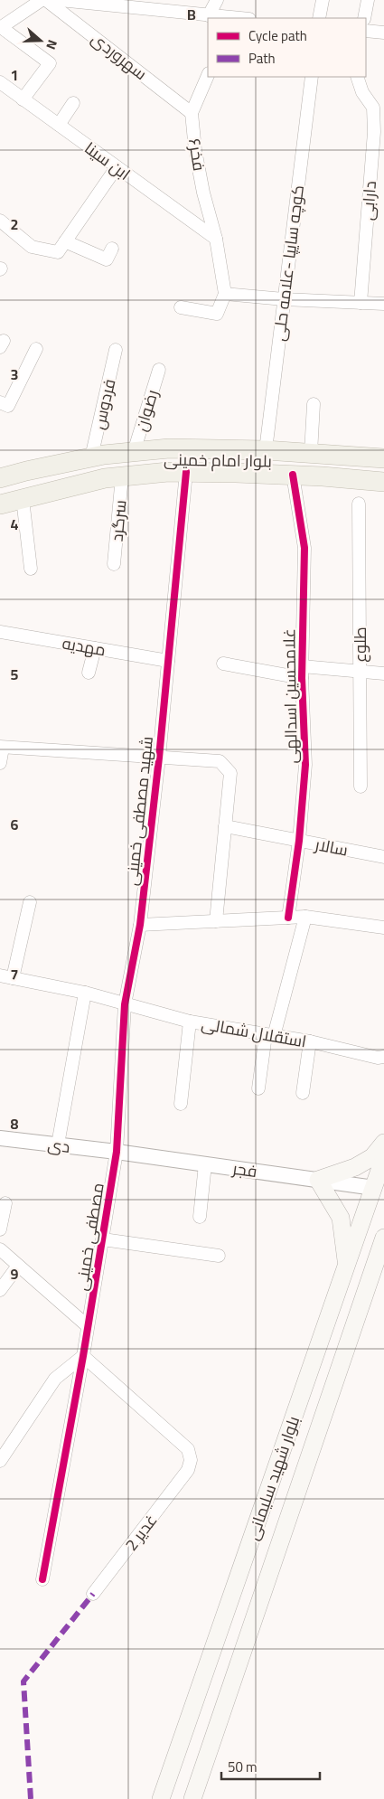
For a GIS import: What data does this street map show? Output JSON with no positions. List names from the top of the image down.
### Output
{
  "streets": {
    "main road": ["بلوار امام خمینی", "بلوار شهید سلیمانی"],
    "street": [
      "سهروردی",
      "فخر۶",
      "ابن سینا",
      "دارابی",
      "کوچه سایپا -علامه حلی",
      "فردوس",
      "رضوان",
      "سرگرد",
      "طلوع",
      "مهدیه",
      "غلامحسین اسدالهی",
      "شهید مصطفی خمینی",
      "سالار",
      "استقلال شمالی",
      "دی",
      "فجر",
      "مصطفی خمینی",
      "غدير 2"
    ]
  },
  "crossings": [
    ["سهروردی", "فخر۶"],
    ["فخر۶", "ابن سینا"],
    ["کوچه سایپا -علامه حلی", "بلوار امام خمینی"],
    ["فردوس", "بلوار امام خمینی"],
    ["رضوان", "بلوار امام خمینی"],
    ["بلوار امام خمینی", "سرگرد"],
    ["بلوار امام خمینی", "غلامحسین اسدالهی"],
    ["بلوار امام خمینی", "شهید مصطفی خمینی"],
    ["مهدیه", "شهید مصطفی خمینی"],
    ["غلامحسین اسدالهی", "سالار"],
    ["شهید مصطفی خمینی", "استقلال شمالی"],
    ["شهید مصطفی خمینی", "دی"],
    ["شهید مصطفی خمینی", "فجر"],
    ["شهید مصطفی خمینی", "مصطفی خمینی"],
    ["دی", "فجر"],
    ["دی", "مصطفی خمینی"],
    ["فجر", "مصطفی خمینی"],
    ["فجر", "بلوار شهید سلیمانی"],
    ["مصطفی خمینی", "غدير 2"]
  ],
  "legend": ["Cycle path", "Path"],
  "scale_bar": "50 m",
  "north": "right",
  "grid": {
    "columns": ["B"],
    "rows": [
      "1",
      "2",
      "3",
      "4",
      "5",
      "6",
      "7",
      "8",
      "9"
    ]
  }
}
